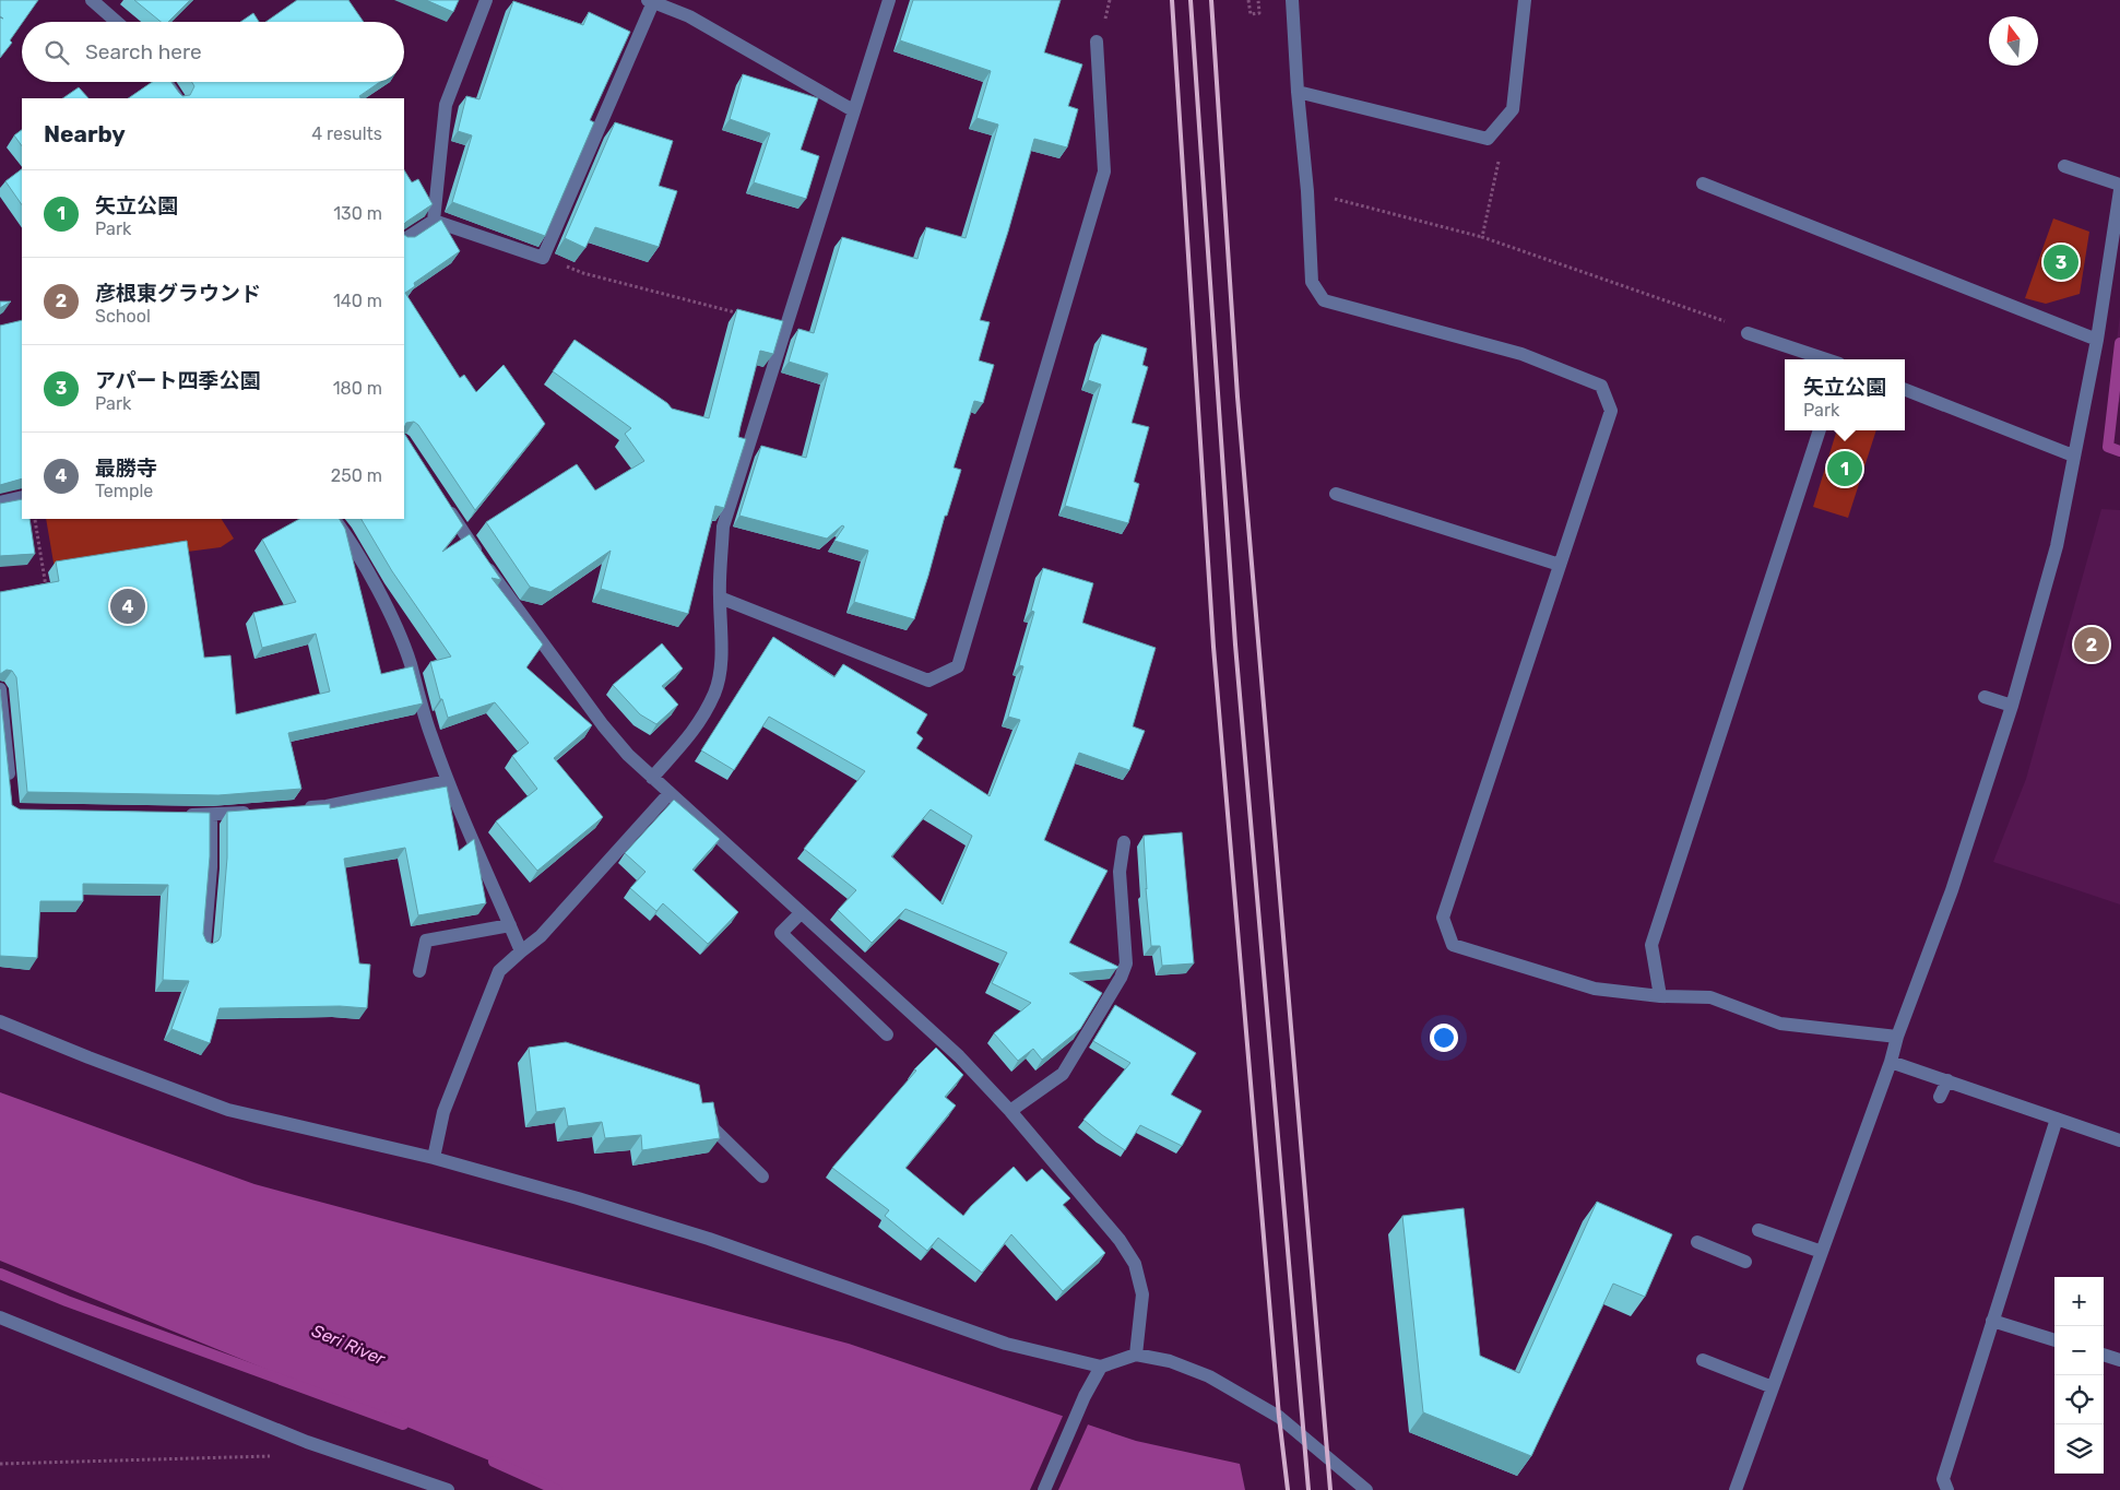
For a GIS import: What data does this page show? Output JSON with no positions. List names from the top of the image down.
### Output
{
  "water": ["Seri River"],
  "north": "top",
  "page": {
    "search": "Search here",
    "heading": ["Nearby", "4 results"],
    "list": [
      {
        "mark": "1",
        "name": "矢立公園",
        "note": "Park",
        "value": "130 m"
      },
      {
        "mark": "2",
        "name": "彦根東グラウンド",
        "note": "School",
        "value": "140 m"
      },
      {
        "mark": "3",
        "name": "アパート四季公園",
        "note": "Park",
        "value": "180 m"
      },
      {
        "mark": "4",
        "name": "最勝寺",
        "note": "Temple",
        "value": "250 m"
      }
    ],
    "pins": [
      "3",
      "1",
      "4",
      "2"
    ],
    "popup": ["矢立公園", "Park"],
    "map_buttons": ["+", "−"]
  }
}
